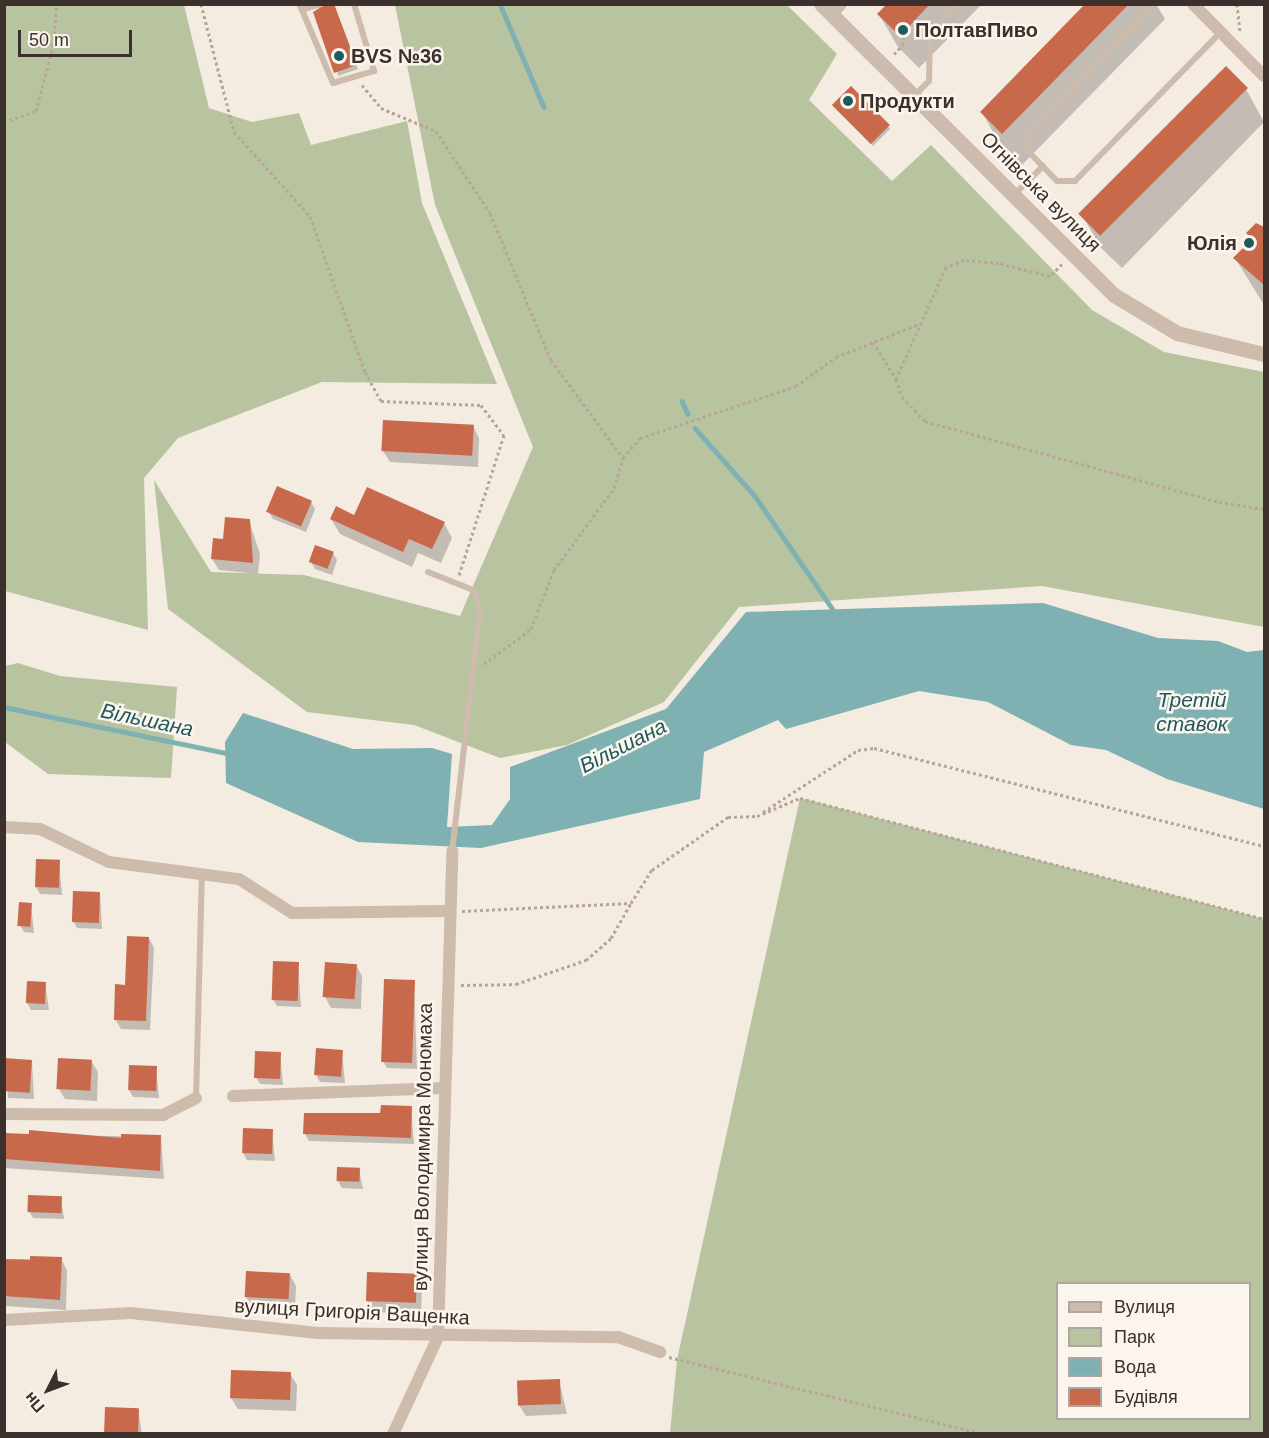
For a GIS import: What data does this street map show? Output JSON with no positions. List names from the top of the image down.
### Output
{
  "streets": {
    "street": ["Огнівська вулиця", "вулиця Володимира Мономаха", "вулиця Григорія Ващенка"]
  },
  "crossings": [
    ["вулиця Володимира Мономаха", "вулиця Григорія Ващенка"]
  ],
  "water": ["Третій ставок", "Вільшана"],
  "places": [
    "ПолтавПиво",
    "BVS №36",
    "Продукти",
    "Юлія"
  ],
  "legend": [
    "Вулиця",
    "Парк",
    "Вода",
    "Будівля"
  ],
  "scale_bar": "50 m",
  "north": "bottom left"
}
